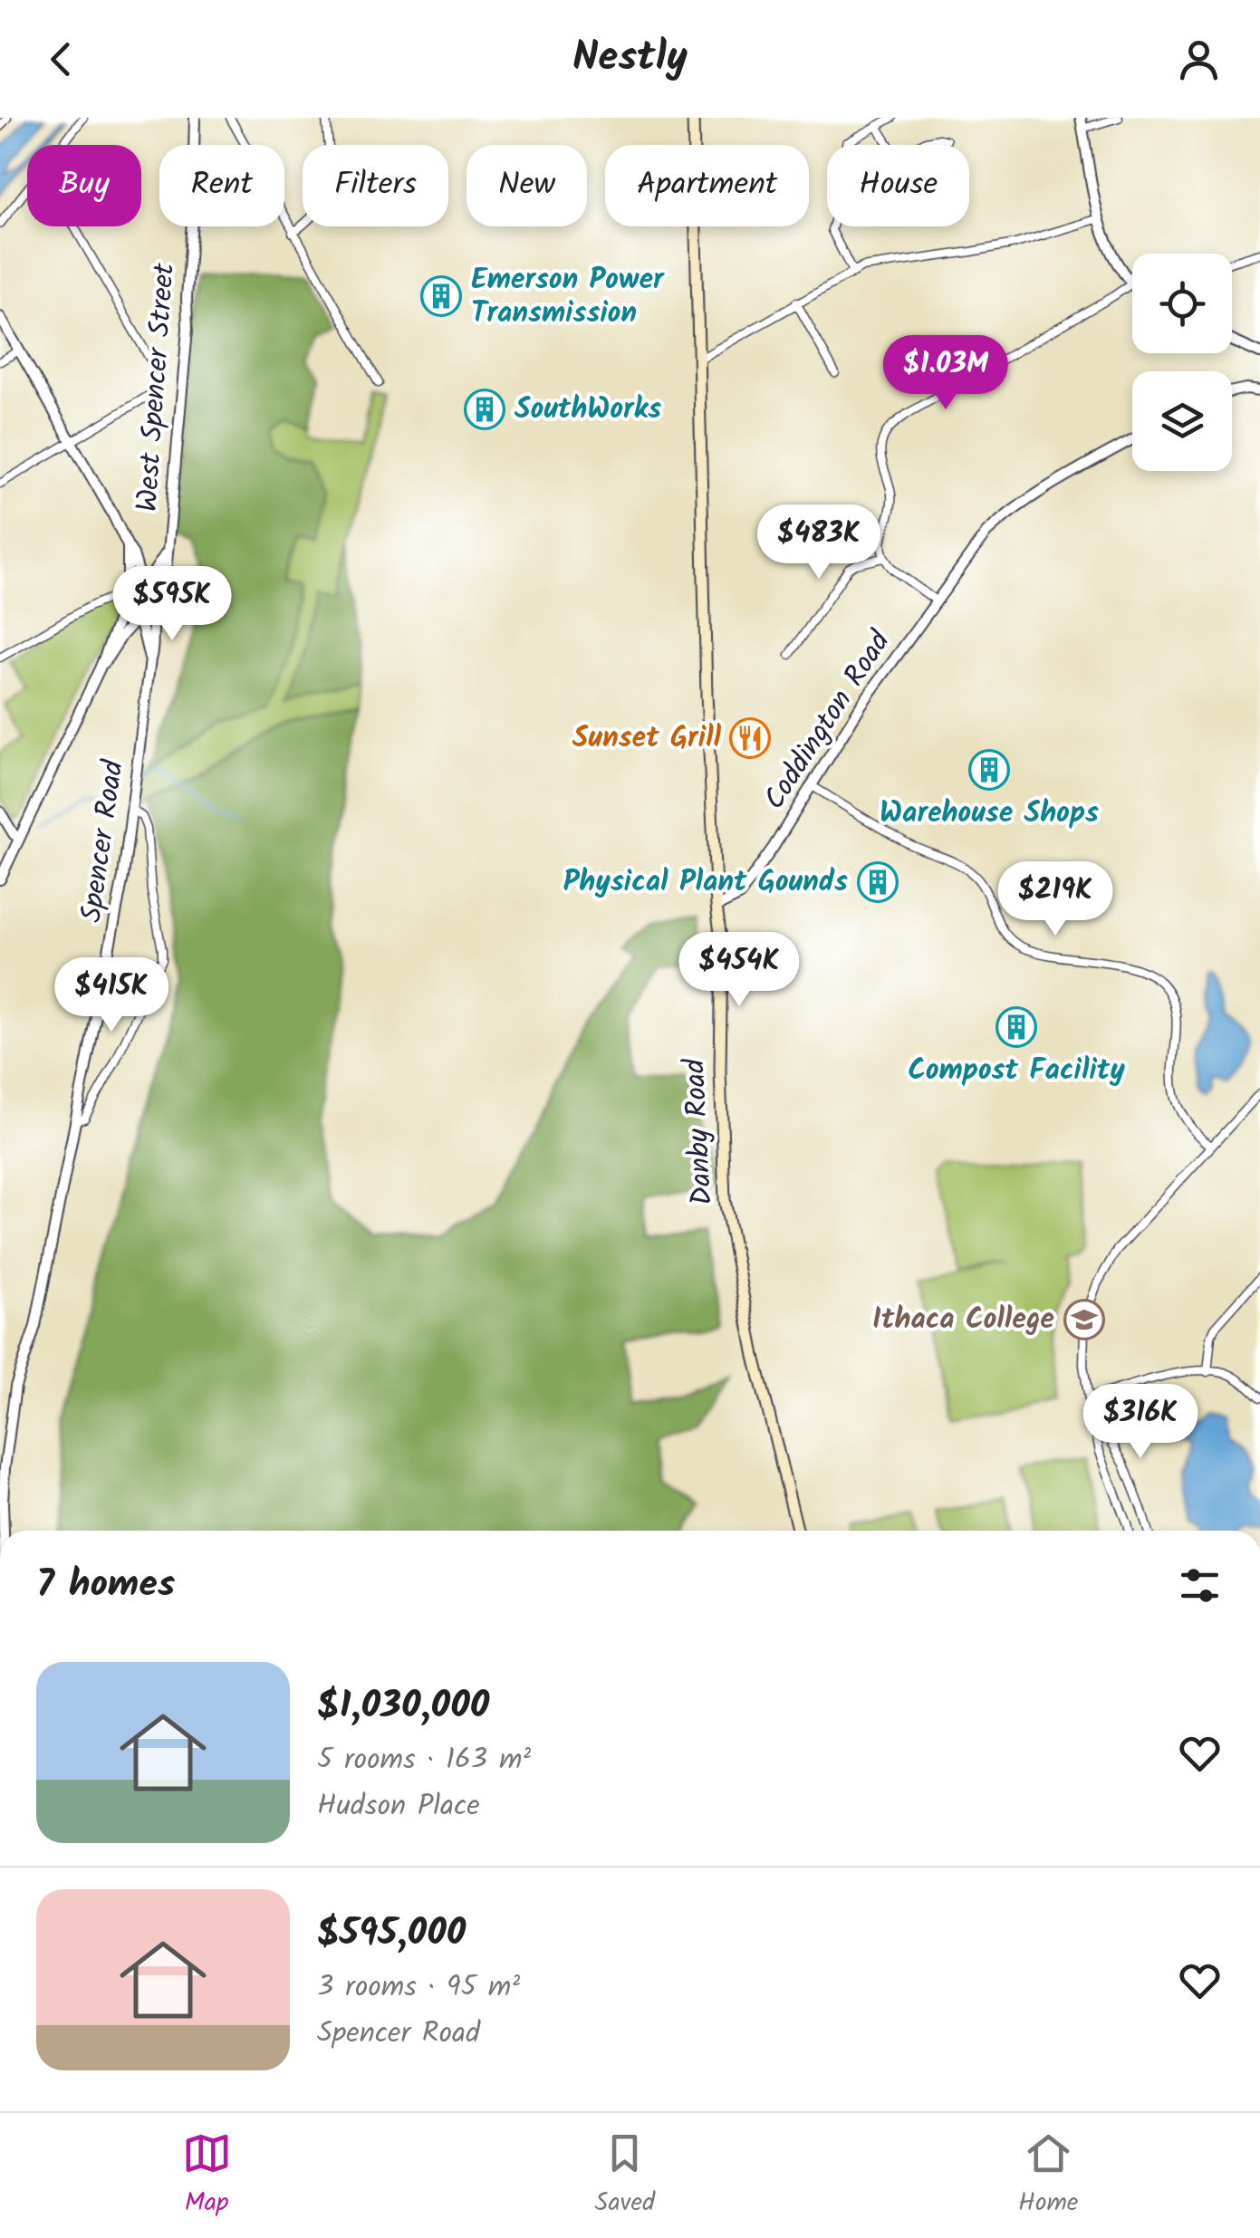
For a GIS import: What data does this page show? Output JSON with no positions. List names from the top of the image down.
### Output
{
  "streets": {
    "main road": ["Danby Road"],
    "street": ["West Spencer Street", "Coddington Road", "Spencer Road"]
  },
  "crossings": [
    ["West Spencer Street", "Spencer Road"],
    ["Coddington Road", "Danby Road"]
  ],
  "places": {
    "building": [
      "Emerson Power Transmission",
      "SouthWorks",
      "Warehouse Shops",
      "Physical Plant Gounds",
      "Compost Facility"
    ],
    "restaurant": ["Sunset Grill"],
    "school or university": ["Ithaca College"]
  },
  "page": {
    "header": "Nestly",
    "chip": [
      "Buy",
      "Rent",
      "Filters",
      "New",
      "Apartment",
      "House"
    ],
    "price": [
      "$1.03M",
      "$483K",
      "$595K",
      "$219K",
      "$454K",
      "$415K",
      "$316K"
    ],
    "heading": "7 homes",
    "list": [
      {
        "name": "$1,030,000",
        "note": "5 rooms · 163 m² · Hudson Place"
      },
      {
        "name": "$595,000",
        "note": "3 rooms · 95 m² · Spencer Road"
      }
    ],
    "tabs": ["Map", "Saved", "Home"]
  }
}
